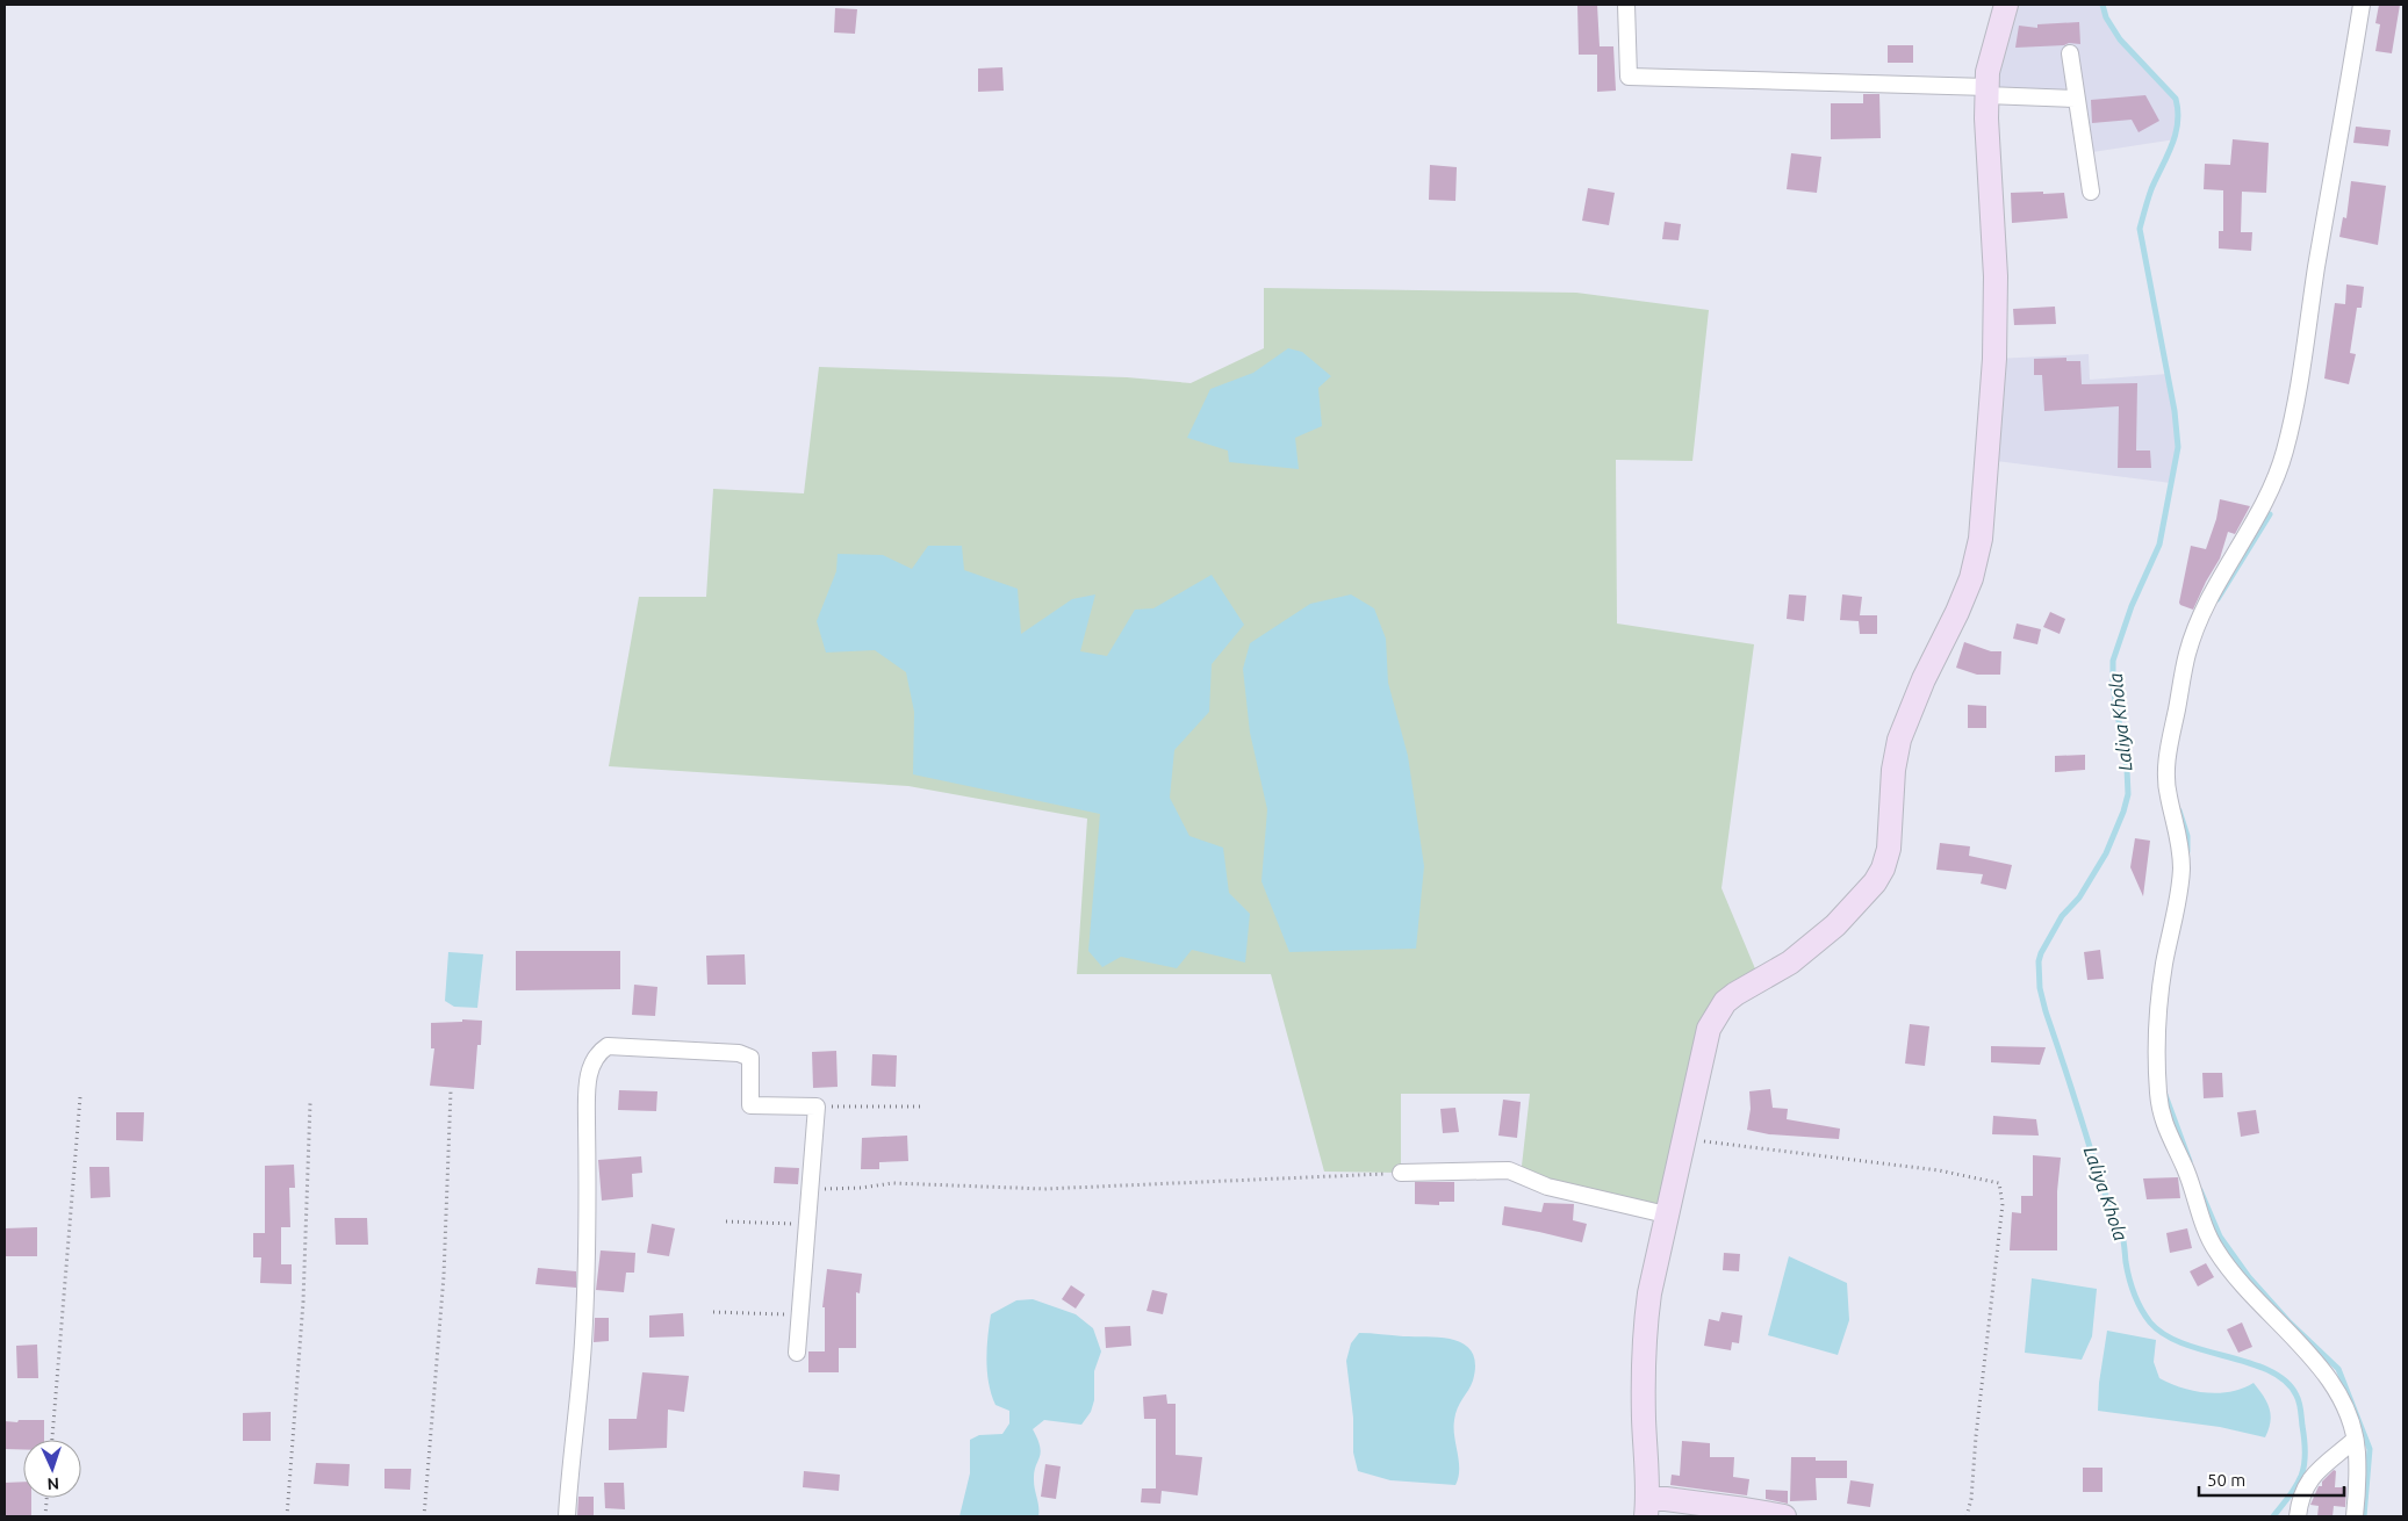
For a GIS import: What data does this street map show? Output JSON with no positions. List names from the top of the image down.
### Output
{
  "water": ["Laliya Khola"],
  "scale_bar": "50 m",
  "north": "bottom"
}
